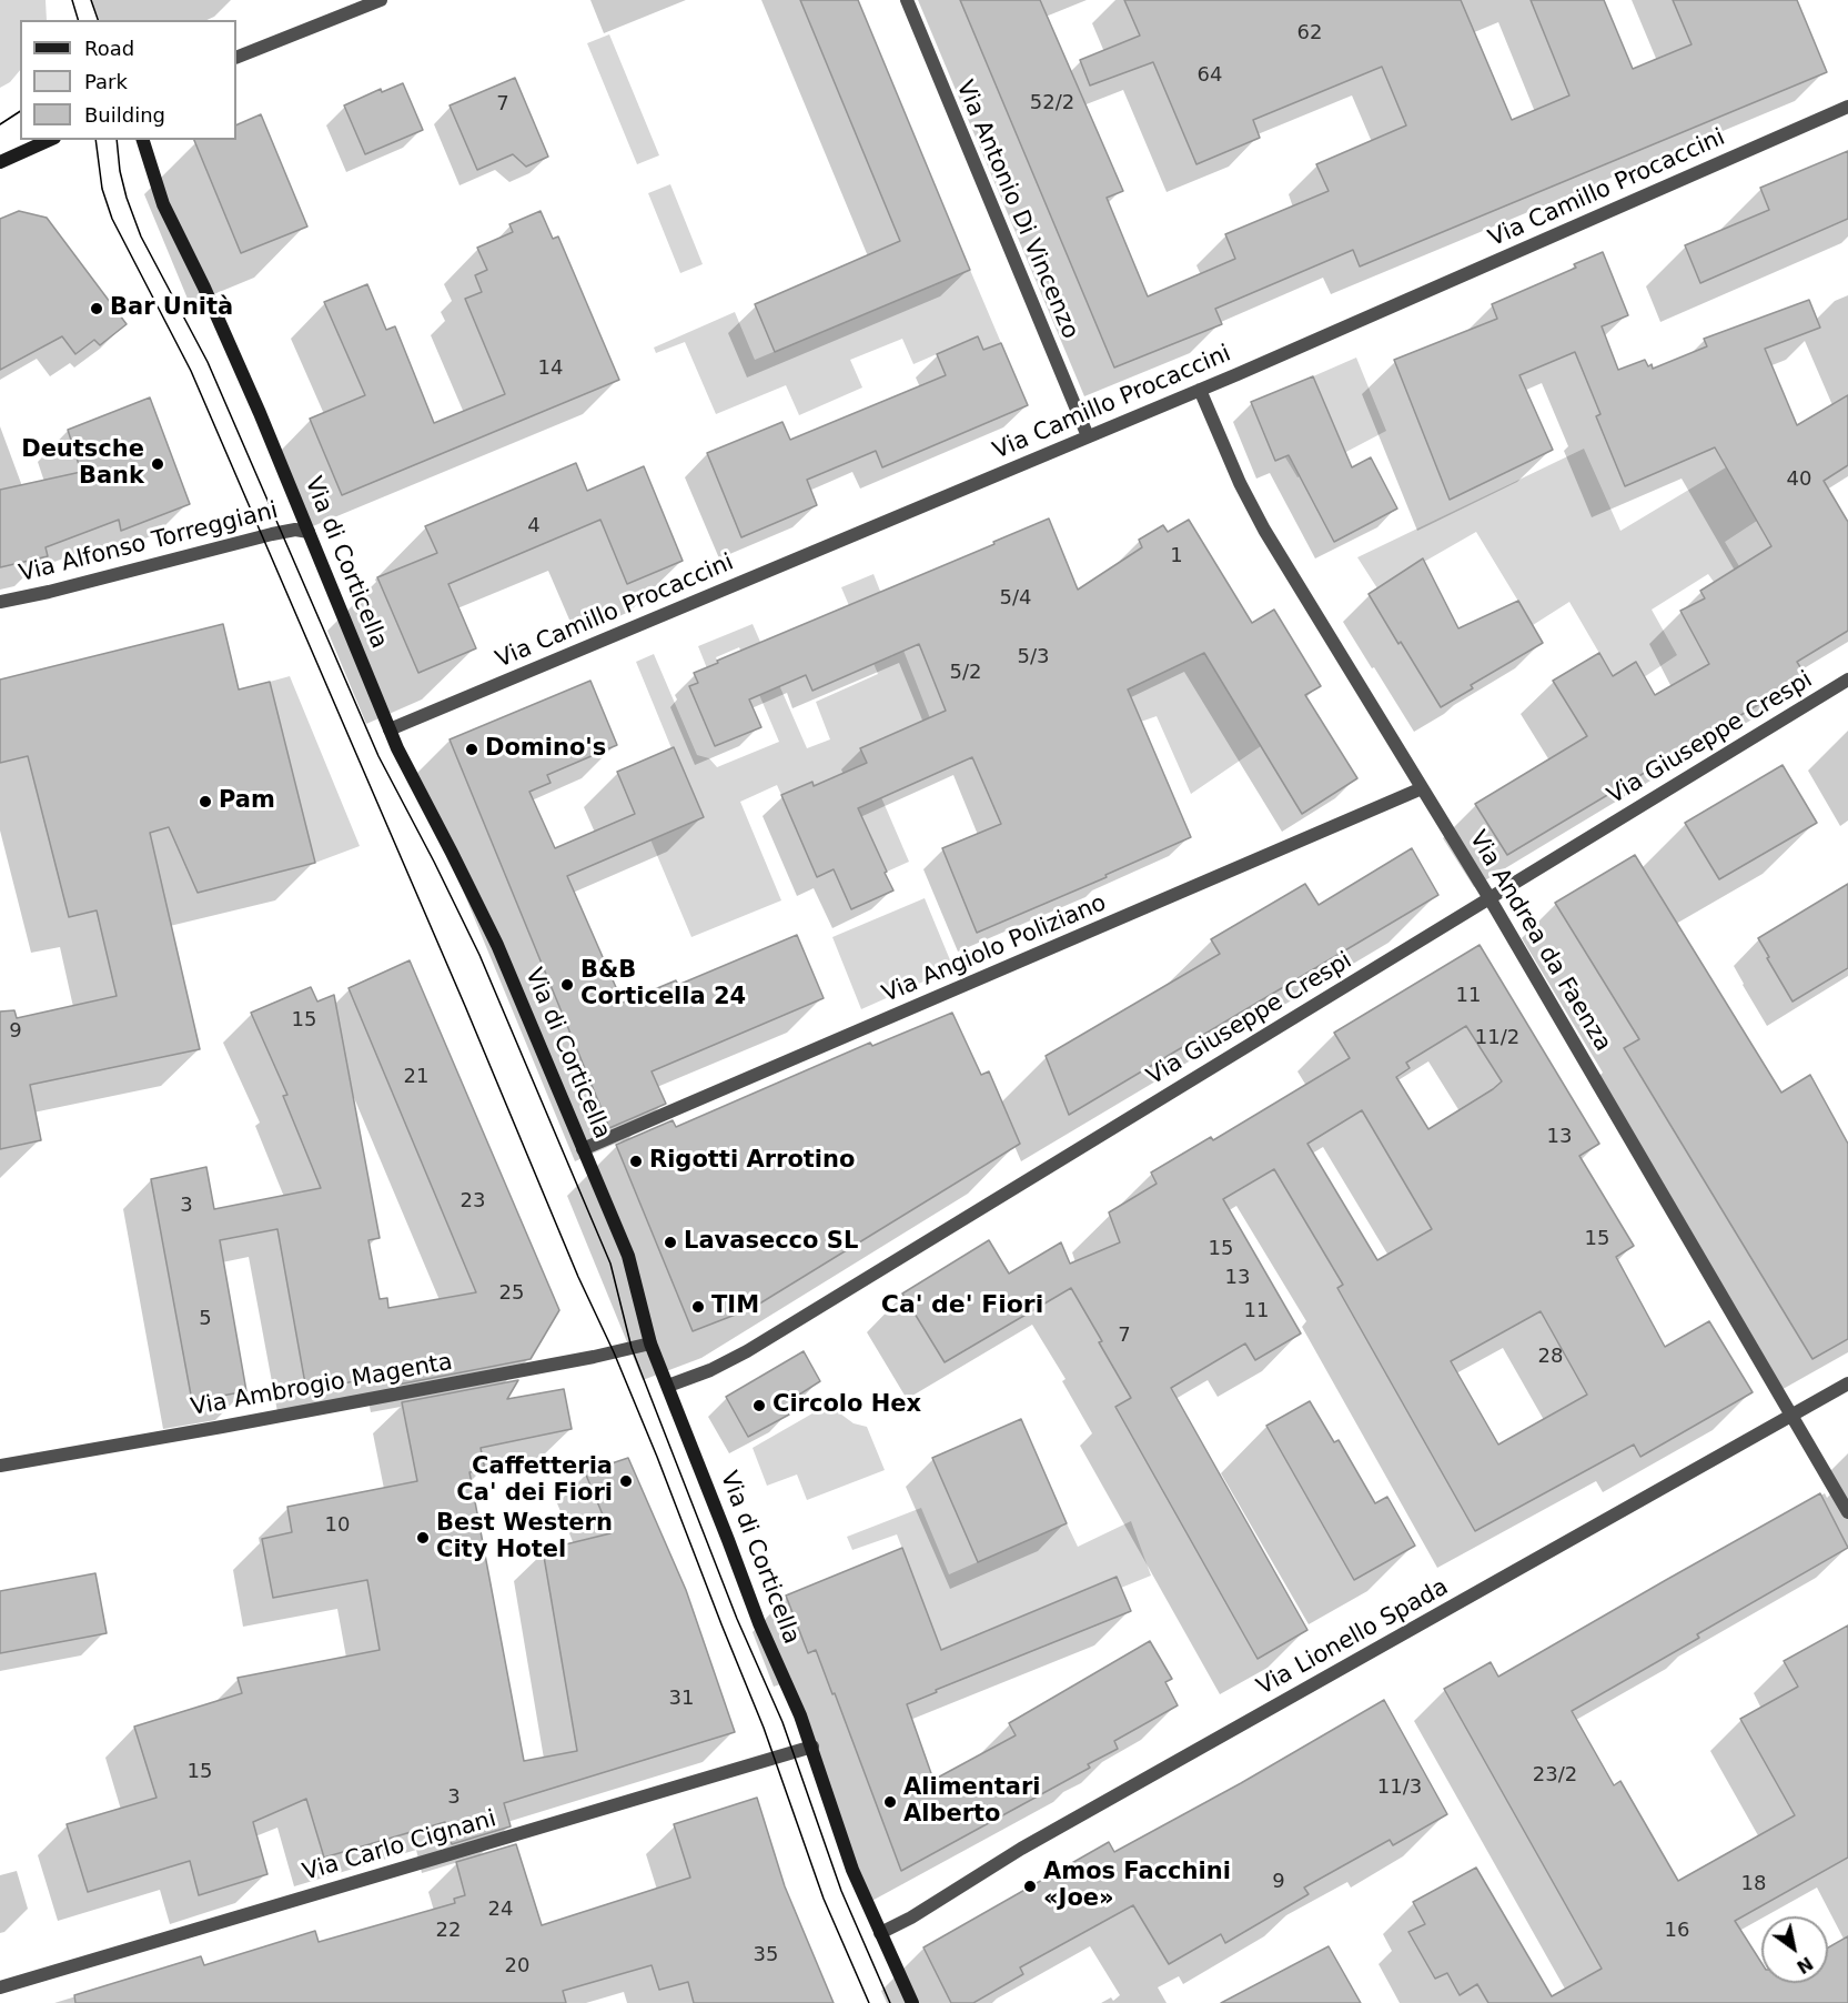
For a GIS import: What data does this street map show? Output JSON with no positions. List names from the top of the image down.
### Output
{
  "streets": {
    "main road": ["Via di Corticella"],
    "street": [
      "Via Camillo Procaccini",
      "Via Antonio Di Vincenzo",
      "Via Alfonso Torreggiani",
      "Via Giuseppe Crespi",
      "Via Andrea da Faenza",
      "Via Angiolo Poliziano",
      "Via Ambrogio Magenta",
      "Via Lionello Spada",
      "Via Carlo Cignani"
    ]
  },
  "crossings": [
    ["Via Camillo Procaccini", "Via Antonio Di Vincenzo"],
    ["Via Camillo Procaccini", "Via di Corticella"],
    ["Via Camillo Procaccini", "Via Andrea da Faenza"],
    ["Via Alfonso Torreggiani", "Via di Corticella"],
    ["Via di Corticella", "Via Giuseppe Crespi"],
    ["Via di Corticella", "Via Angiolo Poliziano"],
    ["Via di Corticella", "Via Ambrogio Magenta"],
    ["Via di Corticella", "Via Lionello Spada"],
    ["Via di Corticella", "Via Carlo Cignani"],
    ["Via Giuseppe Crespi", "Via Andrea da Faenza"],
    ["Via Andrea da Faenza", "Via Angiolo Poliziano"],
    ["Via Andrea da Faenza", "Via Lionello Spada"]
  ],
  "districts": ["Ca' de' Fiori"],
  "places": [
    "Bar Unità",
    "Deutsche Bank",
    "Domino's",
    "Pam",
    "B&B Corticella 24",
    "Rigotti Arrotino",
    "Lavasecco SL",
    "TIM",
    "Circolo Hex",
    "Caffetteria Ca' dei Fiori",
    "Best Western City Hotel",
    "Alimentari Alberto",
    "Amos Facchini «Joe»"
  ],
  "house_numbers": [
    "62",
    "64",
    "52/2",
    "7",
    "14",
    "40",
    "4",
    "1",
    "5/4",
    "5/3",
    "5/2",
    "11",
    "15",
    "9",
    "11/2",
    "21",
    "13",
    "23",
    "3",
    "15",
    "15",
    "13",
    "25",
    "11",
    "5",
    "7",
    "28",
    "10",
    "31",
    "15",
    "23/2",
    "11/3",
    "3",
    "9",
    "18",
    "24",
    "22",
    "16",
    "35",
    "20"
  ],
  "legend": ["Road", "Park", "Building"],
  "north": "bottom right"
}
